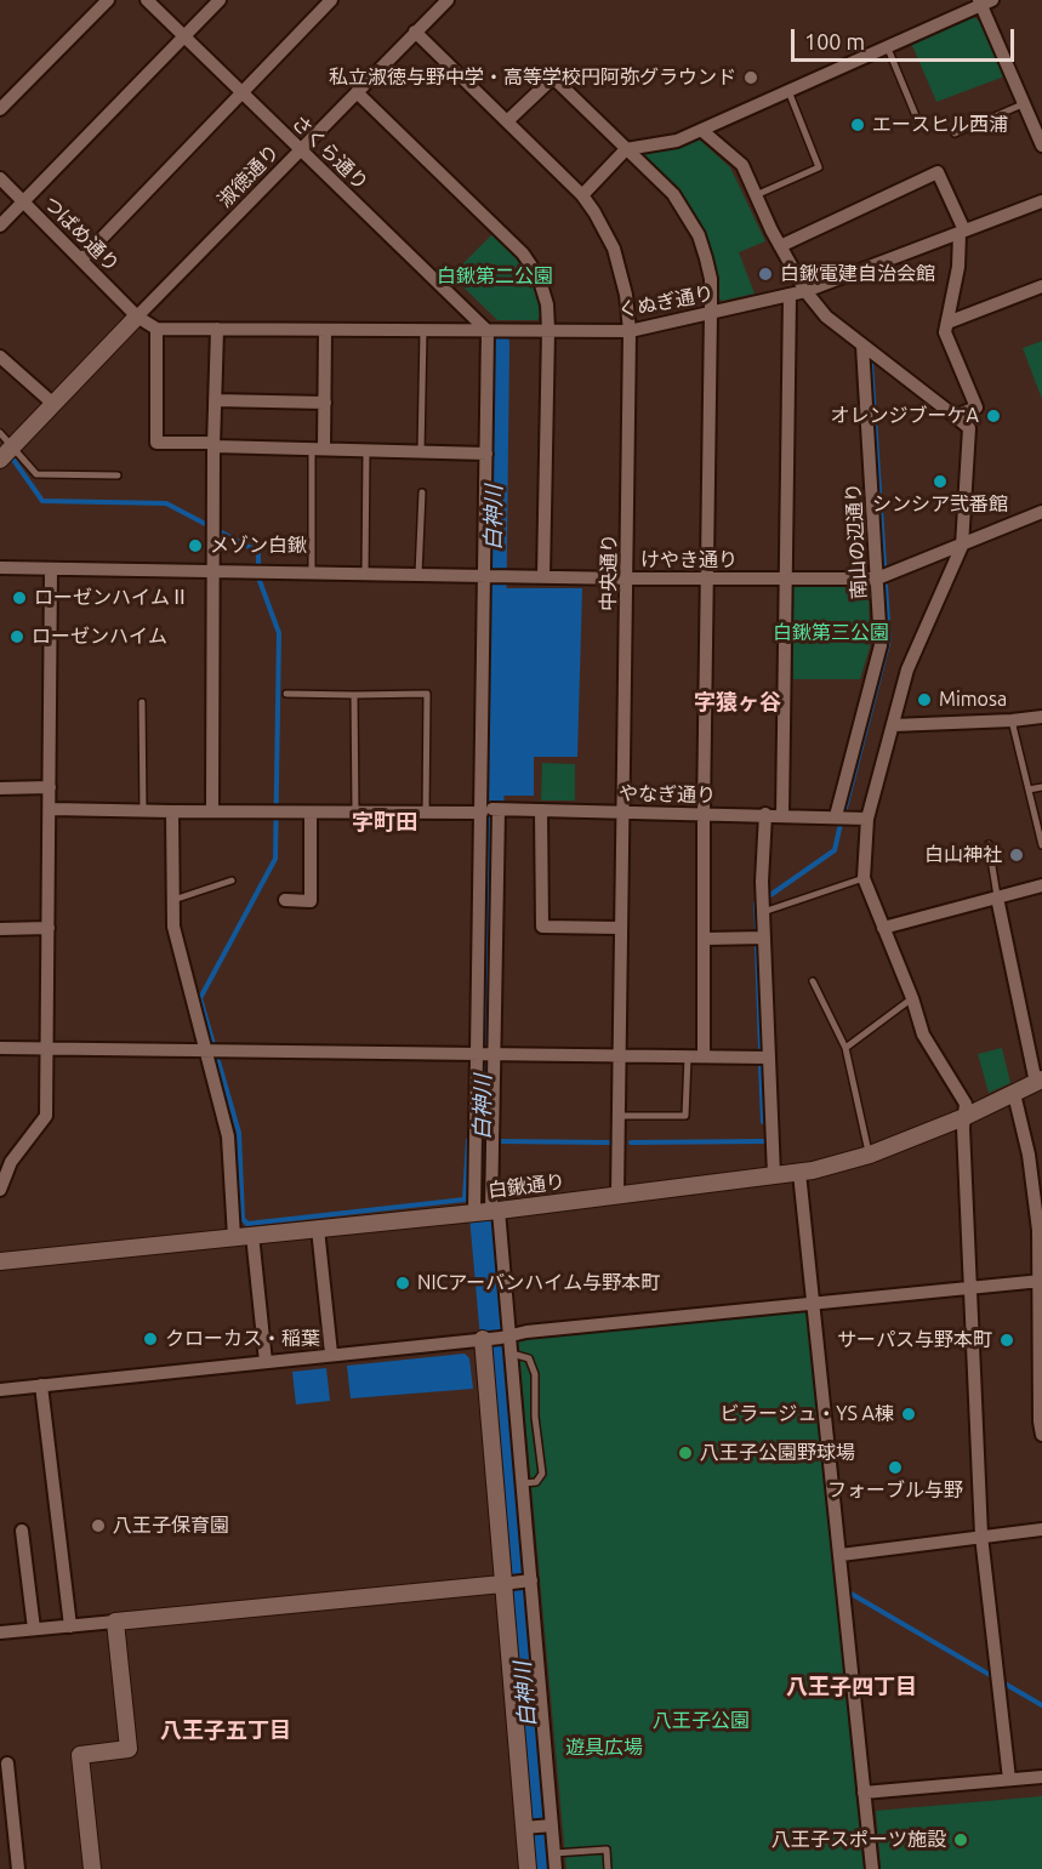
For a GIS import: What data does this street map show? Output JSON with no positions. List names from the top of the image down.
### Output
{
  "streets": {
    "street": [
      "さくら通り",
      "淑徳通り",
      "つばめ通り",
      "くぬぎ通り",
      "南山の辺通り",
      "けやき通り",
      "中央通り",
      "やなぎ通り",
      "白鍬通り"
    ]
  },
  "crossings": [
    ["さくら通り", "淑徳通り"],
    ["さくら通り", "くぬぎ通り"],
    ["淑徳通り", "つばめ通り"],
    ["淑徳通り", "中央通り"],
    ["つばめ通り", "くぬぎ通り"],
    ["くぬぎ通り", "中央通り"],
    ["南山の辺通り", "けやき通り"],
    ["南山の辺通り", "やなぎ通り"],
    ["けやき通り", "中央通り"],
    ["中央通り", "やなぎ通り"],
    ["中央通り", "白鍬通り"]
  ],
  "districts": [
    "字猿ヶ谷",
    "字町田",
    "八王子四丁目",
    "八王子五丁目"
  ],
  "water": ["白神川"],
  "parks": [
    "白鍬第二公園",
    "白鍬第三公園",
    "八王子公園",
    "遊具広場"
  ],
  "places": [
    "私立淑徳与野中学・高等学校円阿弥グラウンド",
    "エースヒル西浦",
    "白鍬電建自治会館",
    "オレンジブーケA",
    "シンシア弐番館",
    "メゾン白鍬",
    "ローゼンハイムⅡ",
    "ローゼンハイム",
    "Mimosa",
    "白山神社",
    "NICアーバンハイム与野本町",
    "クローカス・稲葉",
    "サーパス与野本町",
    "ビラージュ・YS A棟",
    "八王子公園野球場",
    "フォーブル与野",
    "八王子保育園",
    "八王子スポーツ施設"
  ],
  "scale_bar": "100 m"
}
